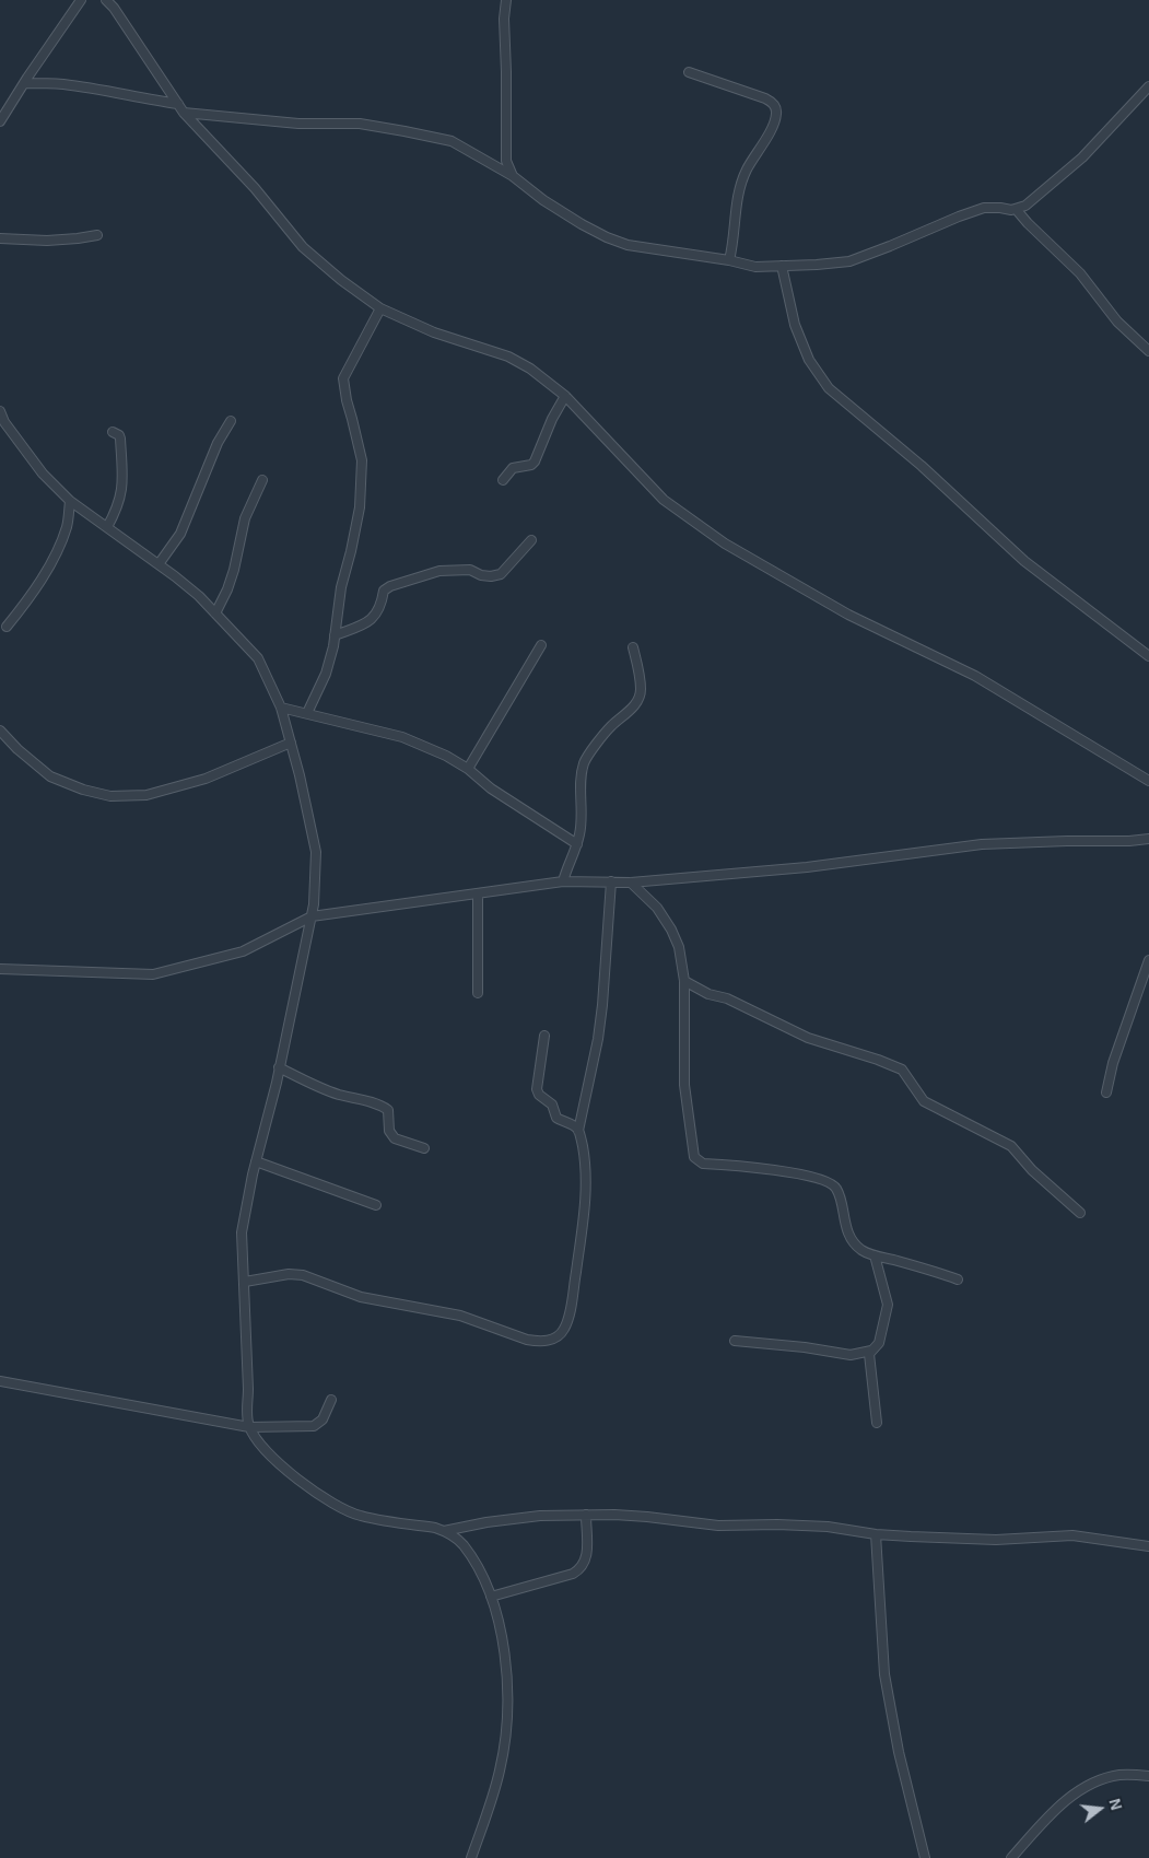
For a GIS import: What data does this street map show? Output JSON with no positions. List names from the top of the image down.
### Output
{
  "north": "right"
}
